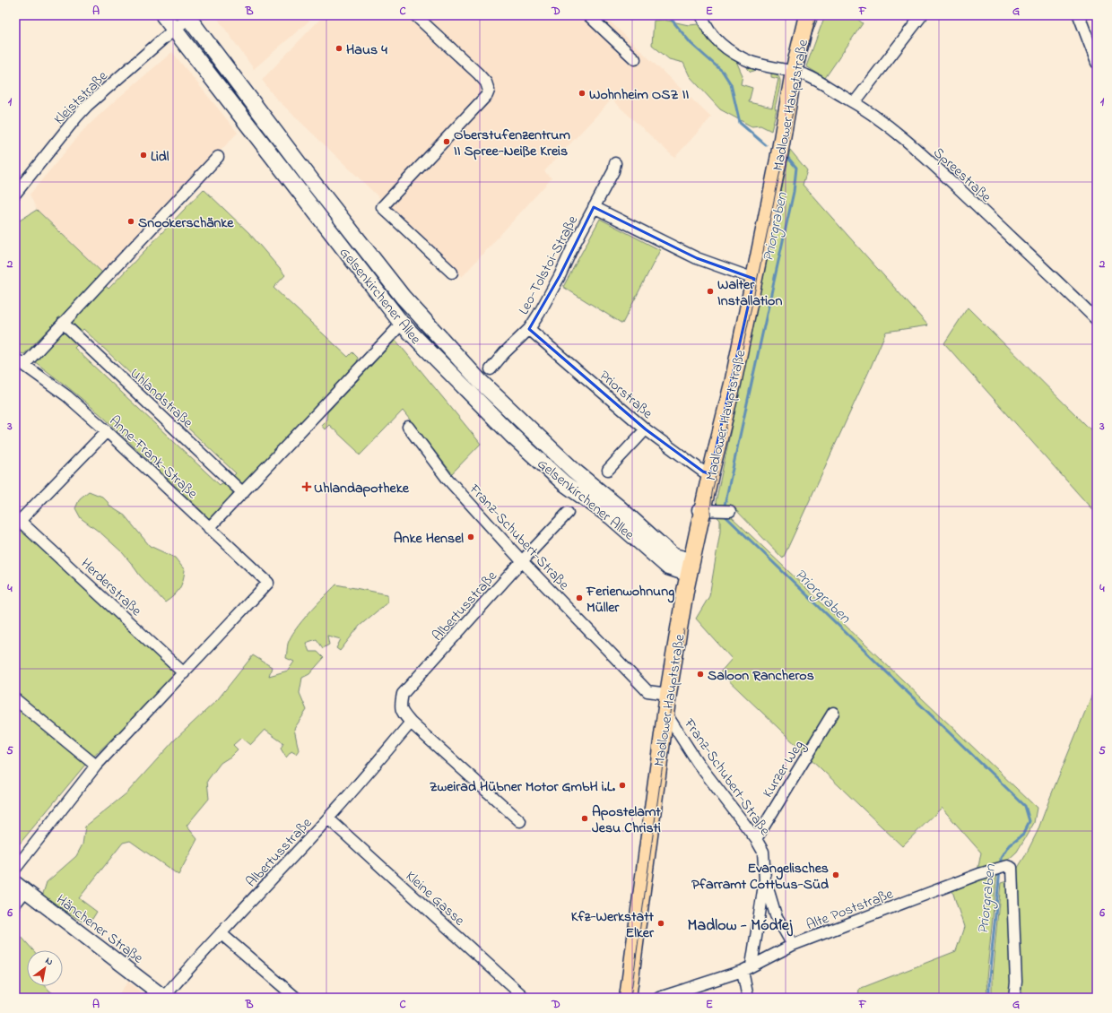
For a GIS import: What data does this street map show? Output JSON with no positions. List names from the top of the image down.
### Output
{
  "streets": {
    "main road": ["Madlower Hauptstraße", "Gelsenkirchener Allee"],
    "street": [
      "Kleiststraße",
      "Spreestraße",
      "Leo-Tolstoi-Straße",
      "Priorstraße",
      "Uhlandstraße",
      "Anne-Frank-Straße",
      "Franz-Schubert-Straße",
      "Herderstraße",
      "Albertusstraße",
      "Kurzer Weg",
      "Kleine Gasse",
      "Alte Poststraße",
      "Hänchener Straße"
    ]
  },
  "crossings": [
    ["Kleiststraße", "Gelsenkirchener Allee"],
    ["Madlower Hauptstraße", "Spreestraße"],
    ["Madlower Hauptstraße", "Gelsenkirchener Allee"],
    ["Madlower Hauptstraße", "Priorstraße"],
    ["Madlower Hauptstraße", "Franz-Schubert-Straße"],
    ["Leo-Tolstoi-Straße", "Priorstraße"],
    ["Anne-Frank-Straße", "Herderstraße"],
    ["Franz-Schubert-Straße", "Albertusstraße"],
    ["Franz-Schubert-Straße", "Kurzer Weg"],
    ["Franz-Schubert-Straße", "Alte Poststraße"],
    ["Albertusstraße", "Kleine Gasse"],
    ["Albertusstraße", "Hänchener Straße"]
  ],
  "districts": ["Madlow - Módłej"],
  "water": ["Priorgraben"],
  "places": {
    "other": [
      "Haus 4",
      "Wohnheim OSZ II",
      "Oberstufenzentrum II Spree-Neiße Kreis",
      "Lidl",
      "Snookerschänke",
      "Walter Installation",
      "Anke Hensel",
      "Ferienwohnung Müller",
      "Saloon Rancheros",
      "Zweirad Hübner Motor GmbH i.L.",
      "Apostelamt Jesu Christi",
      "Evangelisches Pfarramt Cottbus-Süd",
      "Kfz-Werkstatt Elker"
    ],
    "health": ["Uhlandapotheke"]
  },
  "north": "top right",
  "grid": {
    "columns": [
      "A",
      "B",
      "C",
      "D",
      "E",
      "F",
      "G"
    ],
    "rows": [
      "1",
      "2",
      "3",
      "4",
      "5",
      "6"
    ]
  }
}
